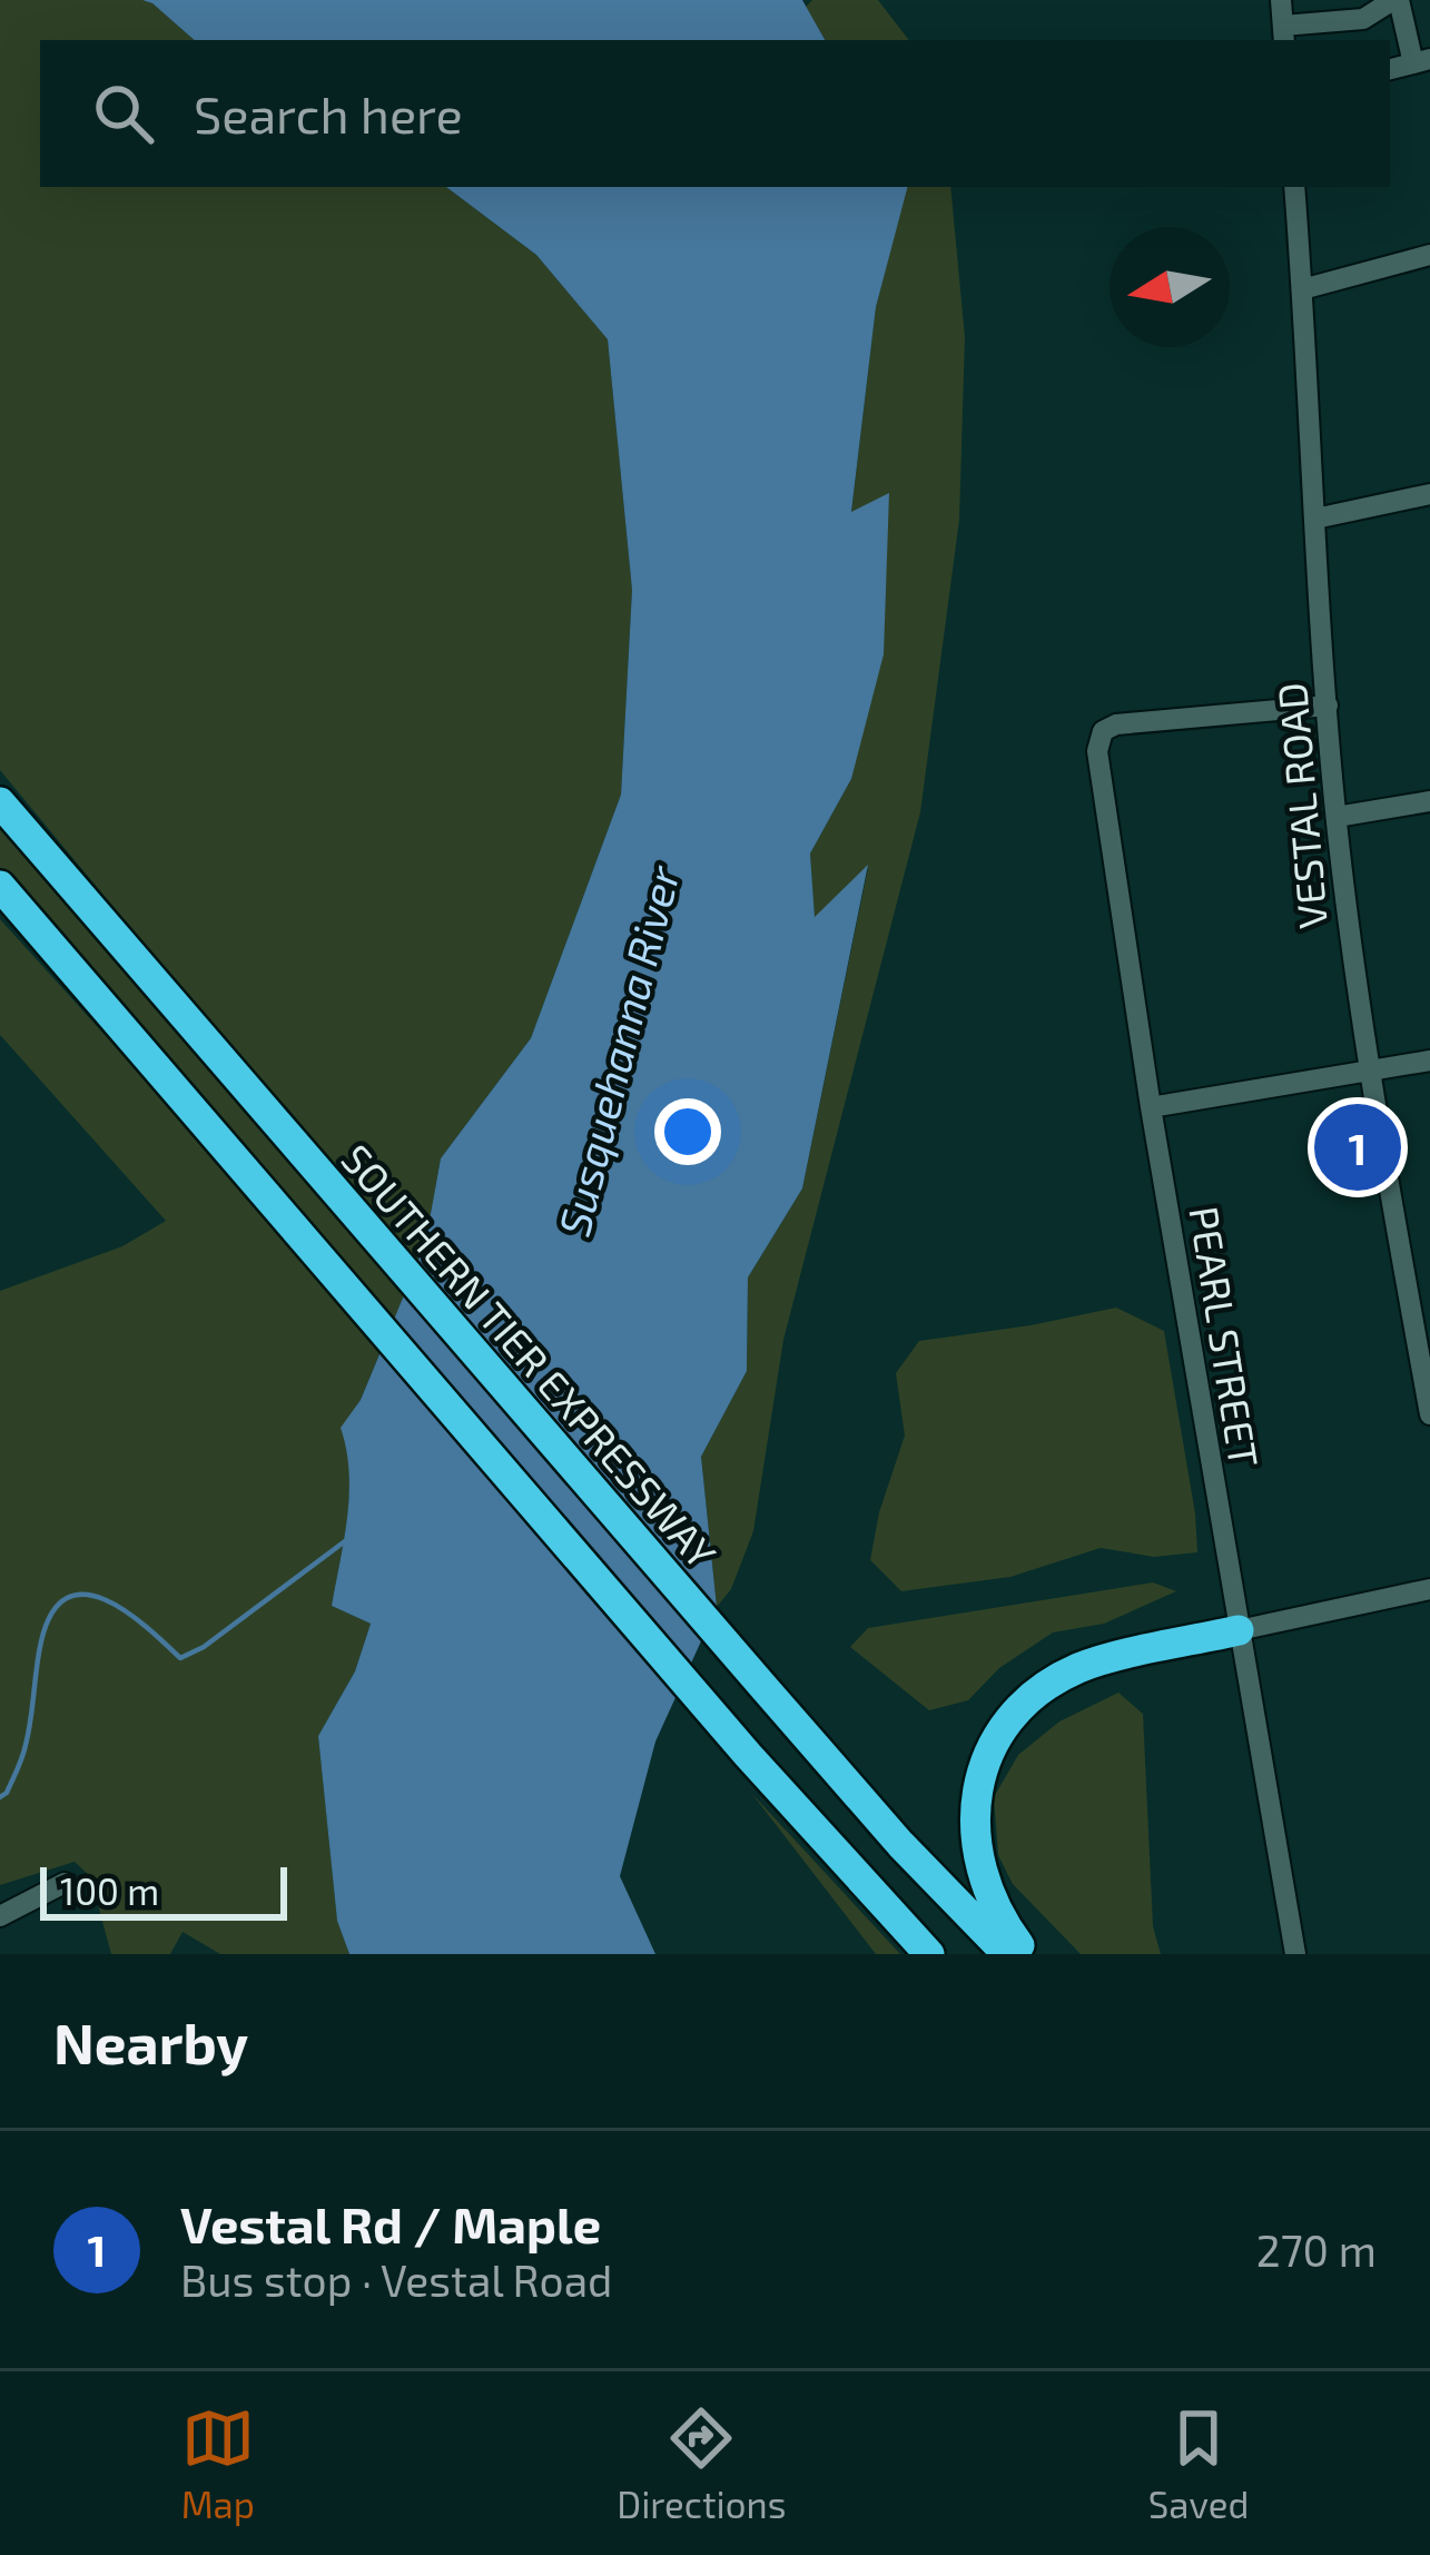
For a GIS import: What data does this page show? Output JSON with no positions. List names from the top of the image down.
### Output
{
  "streets": {
    "highway": ["SOUTHERN TIER EXPRESSWAY"],
    "street": ["VESTAL ROAD", "PEARL STREET"]
  },
  "crossings": [
    ["VESTAL ROAD", "PEARL STREET"]
  ],
  "water": ["Susquehanna River"],
  "scale_bar": "100 m",
  "north": "left",
  "page": {
    "search": "Search here",
    "pins": "1",
    "scale": "100 m",
    "heading": "Nearby",
    "list": [
      {
        "mark": "1",
        "name": "Vestal Rd / Maple",
        "note": "Bus stop · Vestal Road",
        "value": "270 m"
      }
    ],
    "nav": ["Map", "Directions", "Saved"]
  }
}
